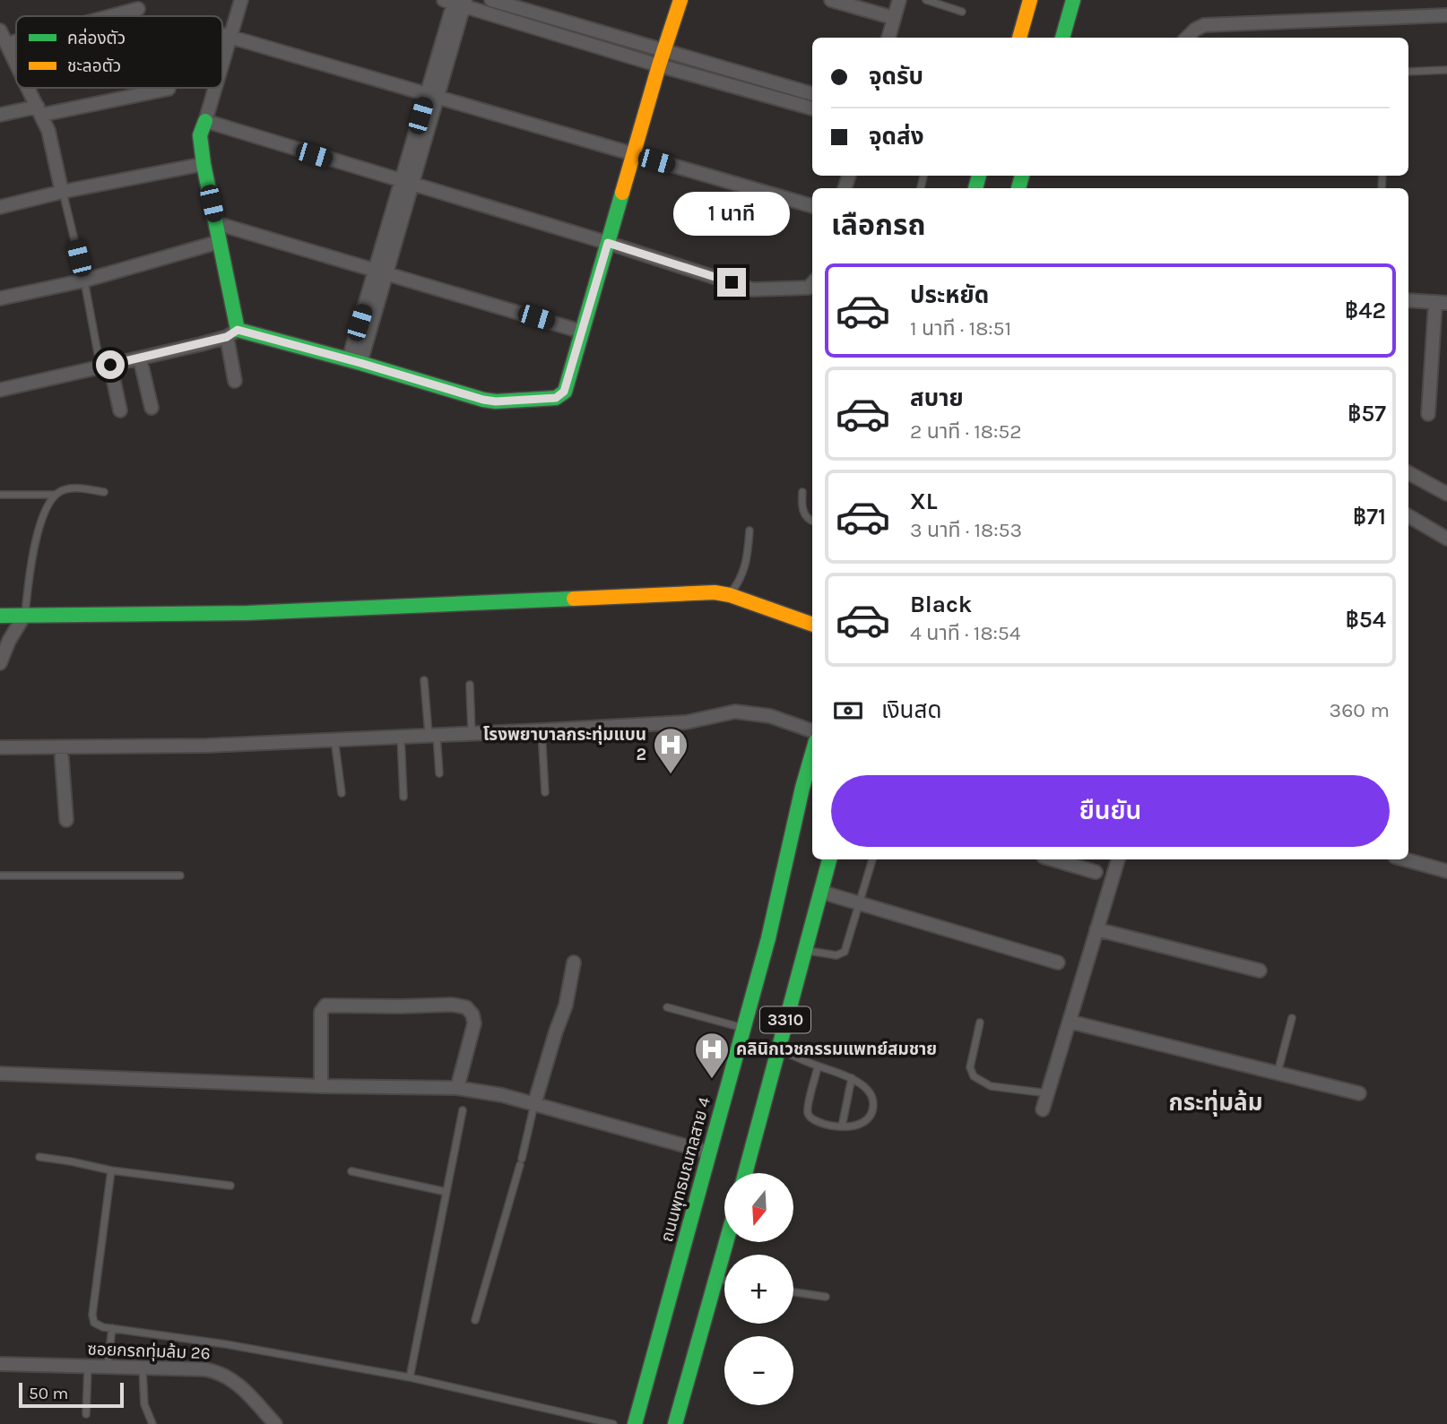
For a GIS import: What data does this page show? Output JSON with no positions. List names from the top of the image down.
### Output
{
  "streets": {
    "street": ["3310", "ถนนพุทธมณฑลสาย 4", "ซอยกรถทุ่มล้ม 26"]
  },
  "districts": ["กระทุ่มล้ม"],
  "places": {
    "hospital": ["โรงพยาบาลกระทุ่มแบน 2", "คลินิกเวชกรรมแพทย์สมชาย"]
  },
  "legend": ["คล่องตัว", "ชะลอตัว"],
  "scale_bar": "50 m",
  "north": "bottom",
  "page": {
    "banner": ["จุดรับ", "จุดส่ง"],
    "heading": "เลือกรถ",
    "bubble": "1 นาที",
    "list": [
      {
        "name": "ประหยัด",
        "note": "1 นาที · 18:51",
        "value": "฿42"
      },
      {
        "name": "สบาย",
        "note": "2 นาที · 18:52",
        "value": "฿57"
      },
      {
        "name": "XL",
        "note": "3 นาที · 18:53",
        "value": "฿71"
      },
      {
        "name": "Black",
        "note": "4 นาที · 18:54",
        "value": "฿54"
      }
    ],
    "pay": ["เงินสด", "360 m"],
    "buttons": "ยืนยัน",
    "map_buttons": ["+", "−"],
    "scale": "50 m"
  }
}
